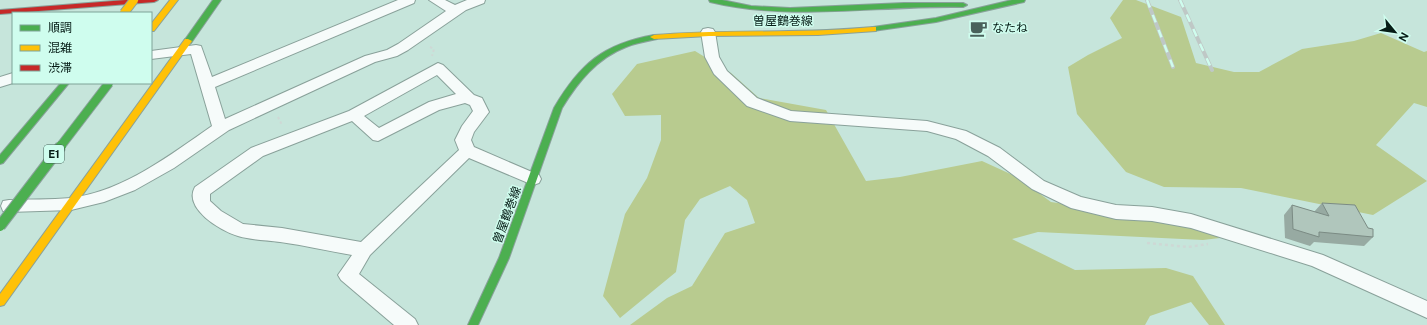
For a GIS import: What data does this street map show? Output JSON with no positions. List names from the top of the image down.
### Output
{
  "streets": {
    "main road": ["曽屋鶴巻線", "E1"]
  },
  "places": {
    "cafe": ["なたね"]
  },
  "legend": ["順調", "混雑", "渋滞"],
  "north": "bottom right"
}
